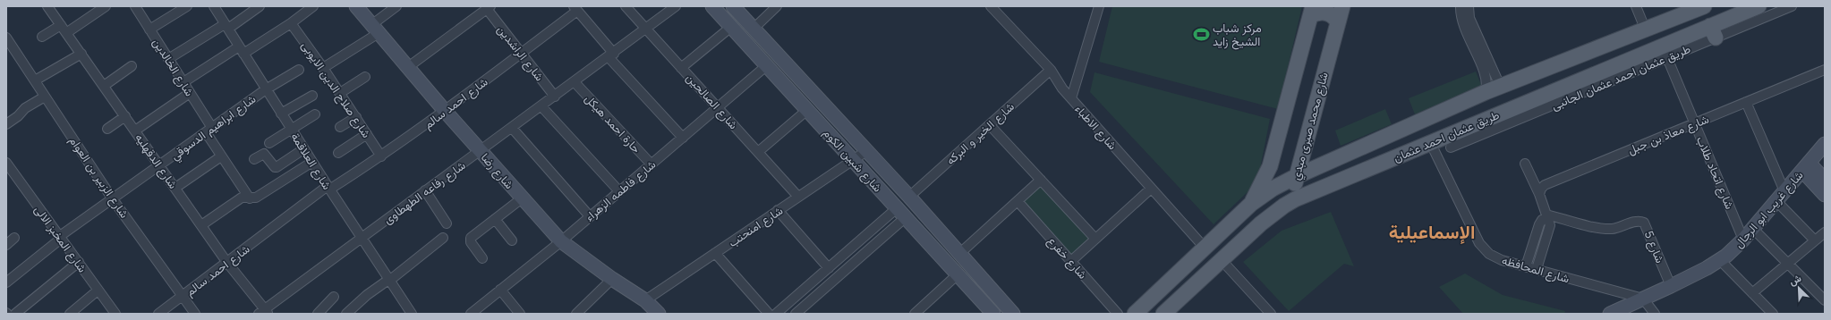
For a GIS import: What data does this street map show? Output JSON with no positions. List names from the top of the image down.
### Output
{
  "streets": {
    "main road": ["شارع محمد صبرى مبدي", "طريق عثمان احمد عثمان"],
    "street": [
      "شارع الراشدين",
      "شارع الخالدين",
      "طريق عثمان احمد عثمان الجانبى",
      "شارع صلاح الدين الايوبى",
      "شارع الصالحين",
      "شارع احمد سالم",
      "حارة احمد هيكل",
      "شارع ابراهيم الدسوقي",
      "شارع الاطباء",
      "شارع الخير و البركه",
      "شارع معاذ بن جبل",
      "شارع شبين الكوم",
      "شارع الدقهليه",
      "شارع العلاقمة",
      "شارع رضا",
      "شارع اتحاد طلاب",
      "شارع الزبير بن العوام",
      "شارع فاطمه الزهراء",
      "شارع رفاعه الطهطاوى",
      "شارع غريب ابو الرجال",
      "شارع امنحتب",
      "شارع المخبز الالى",
      "شارع 5",
      "شارع خفرع",
      "شارع المحافظه"
    ]
  },
  "crossings": [
    ["شارع الراشدين", "شارع احمد سالم"],
    ["شارع الراشدين", "شارع رفاعه الطهطاوى"],
    ["شارع الخالدين", "شارع ابراهيم الدسوقي"],
    ["طريق عثمان احمد عثمان الجانبى", "طريق عثمان احمد عثمان"],
    ["طريق عثمان احمد عثمان الجانبى", "شارع اتحاد طلاب"],
    ["شارع صلاح الدين الايوبى", "شارع احمد سالم"],
    ["شارع الصالحين", "شارع فاطمه الزهراء"],
    ["شارع الصالحين", "شارع رفاعه الطهطاوى"],
    ["شارع الصالحين", "شارع امنحتب"],
    ["شارع احمد سالم", "شارع الدقهليه"],
    ["شارع احمد سالم", "شارع العلاقمة"],
    ["شارع احمد سالم", "شارع رضا"],
    ["شارع احمد سالم", "شارع الزبير بن العوام"],
    ["حارة احمد هيكل", "شارع فاطمه الزهراء"],
    ["حارة احمد هيكل", "شارع رفاعه الطهطاوى"],
    ["شارع محمد صبرى مبدي", "طريق عثمان احمد عثمان"],
    ["شارع ابراهيم الدسوقي", "شارع الدقهليه"],
    ["شارع ابراهيم الدسوقي", "شارع العلاقمة"],
    ["شارع ابراهيم الدسوقي", "شارع الزبير بن العوام"],
    ["شارع ابراهيم الدسوقي", "شارع المخبز الالى"],
    ["شارع الاطباء", "شارع الخير و البركه"],
    ["شارع الاطباء", "طريق عثمان احمد عثمان"],
    ["شارع الخير و البركه", "شارع شبين الكوم"],
    ["شارع معاذ بن جبل", "شارع اتحاد طلاب"],
    ["طريق عثمان احمد عثمان", "شارع اتحاد طلاب"],
    ["طريق عثمان احمد عثمان", "شارع المحافظه"],
    ["شارع شبين الكوم", "شارع فاطمه الزهراء"],
    ["شارع شبين الكوم", "شارع امنحتب"],
    ["شارع الدقهليه", "شارع رفاعه الطهطاوى"],
    ["شارع العلاقمة", "شارع رفاعه الطهطاوى"],
    ["شارع رضا", "شارع فاطمه الزهراء"],
    ["شارع رضا", "شارع رفاعه الطهطاوى"],
    ["شارع رضا", "شارع امنحتب"],
    ["شارع اتحاد طلاب", "شارع غريب ابو الرجال"],
    ["شارع غريب ابو الرجال", "شارع 5"],
    ["شارع غريب ابو الرجال", "شارع المحافظه"]
  ],
  "districts": ["الإسماعيلية"],
  "places": {
    "sports": ["مركز شباب الشيخ زايد"]
  },
  "north": "top left"
}
